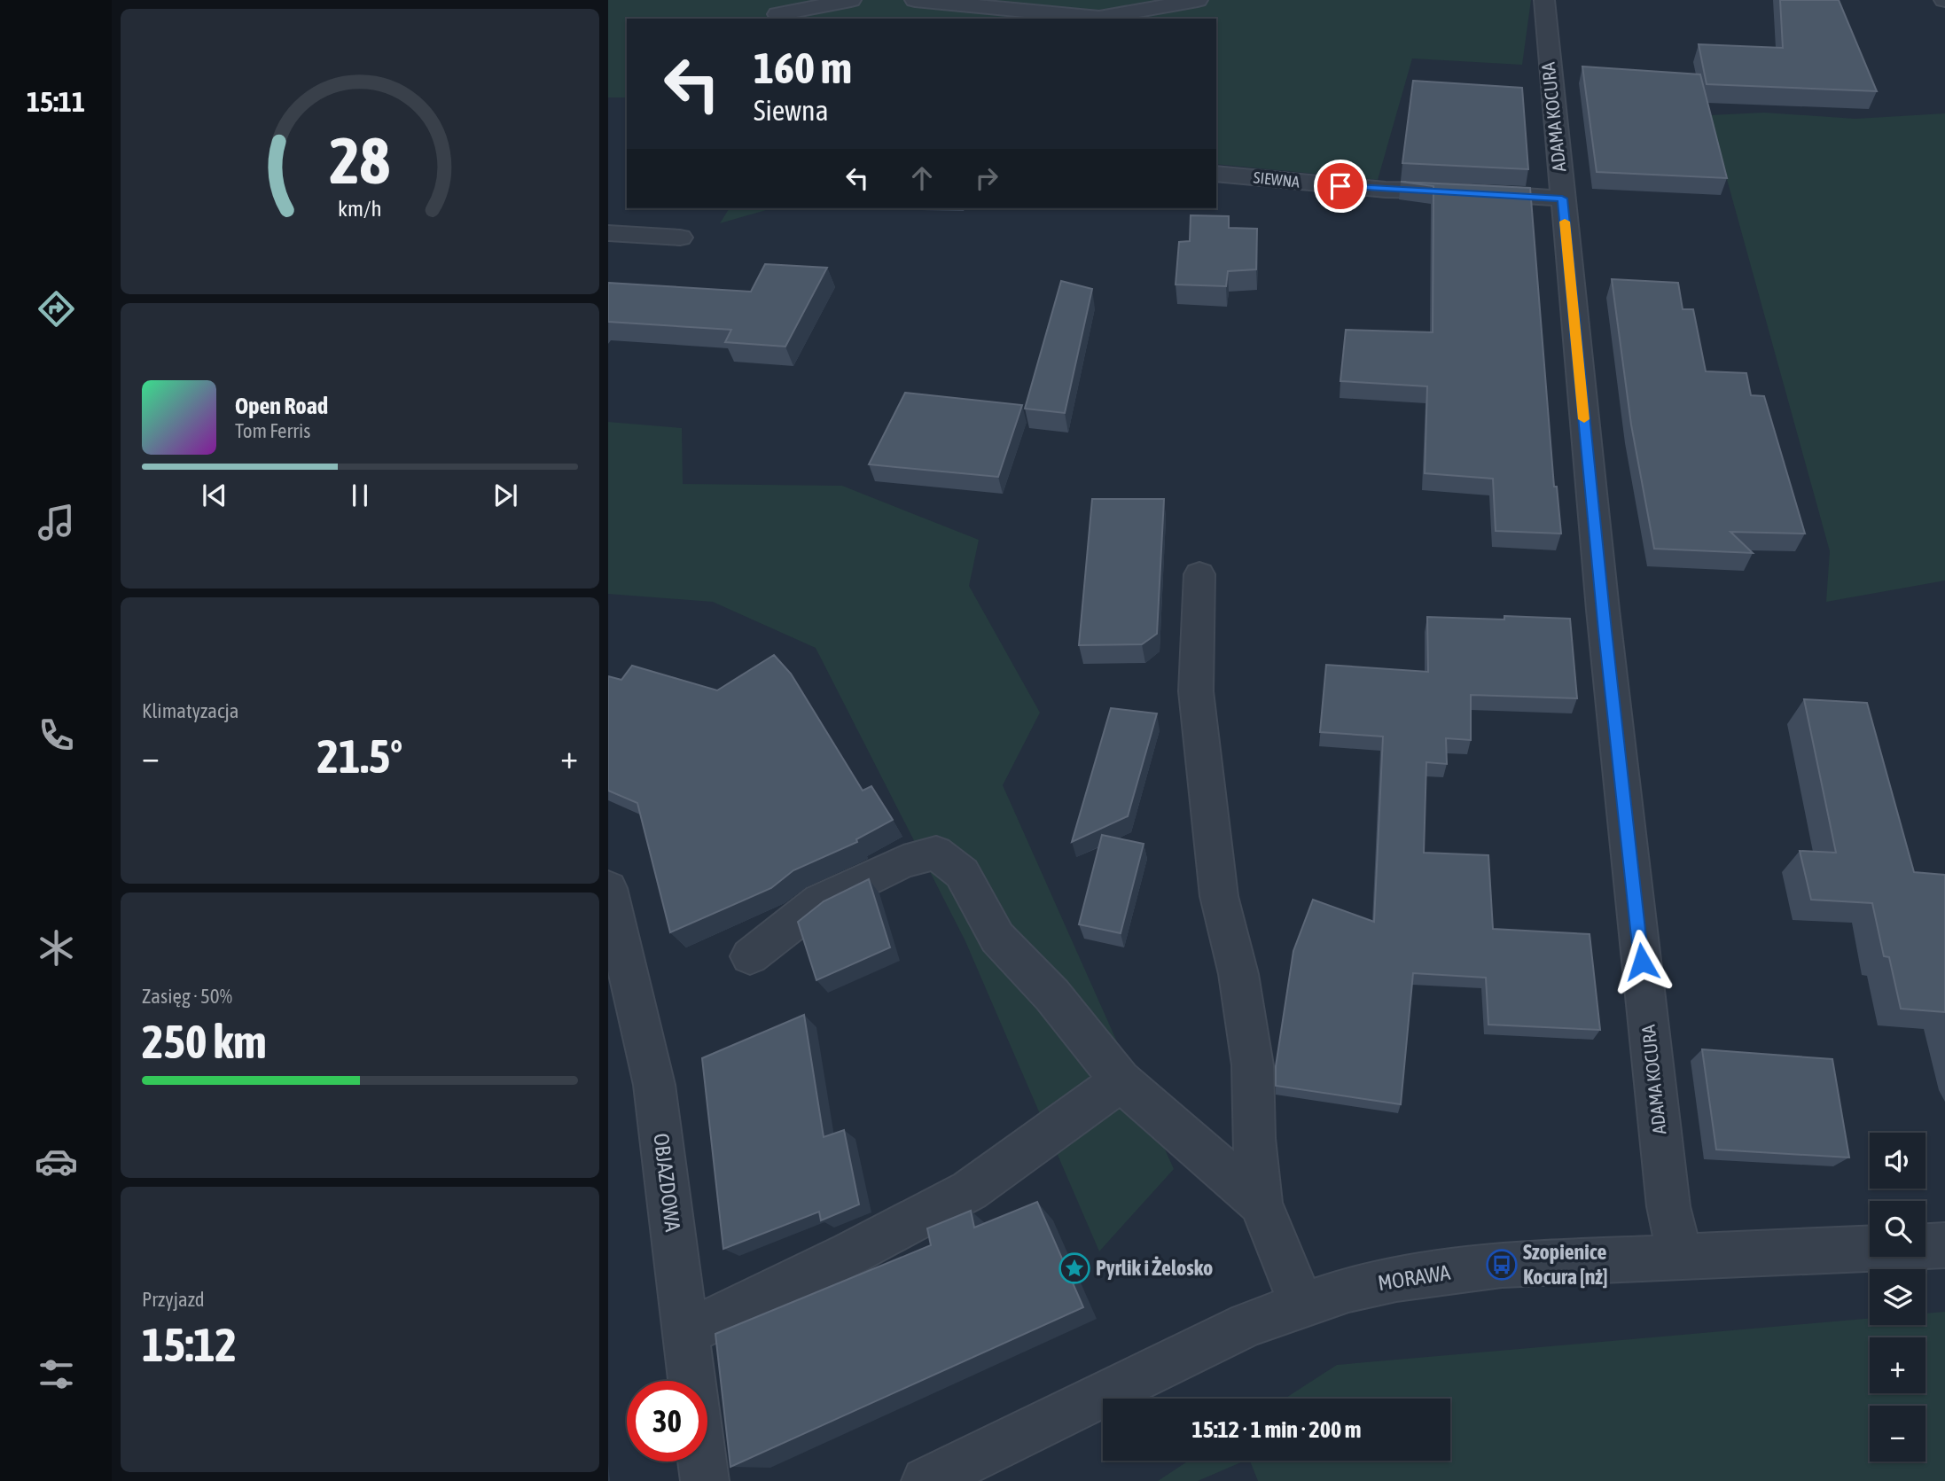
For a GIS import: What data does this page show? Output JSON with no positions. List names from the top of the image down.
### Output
{
  "streets": {
    "street": [
      "ADAMA KOCURA",
      "SIEWNA",
      "OBJAZDOWA",
      "MORAWA"
    ]
  },
  "crossings": [
    ["ADAMA KOCURA", "SIEWNA"],
    ["ADAMA KOCURA", "MORAWA"]
  ],
  "places": {
    "bus stop": ["Szopienice Kocura [nż]"],
    "place": ["Pyrlik i Żelosko"]
  },
  "page": {
    "tabs": "15:11",
    "turn": ["160 m", "Siewna"],
    "song": ["Open Road", "Tom Ferris"],
    "tile": [
      "Klimatyzacja",
      ["Zasięg · 50%", "250 km"],
      ["Przyjazd", "15:12"]
    ],
    "heat": ["−", "21.5°", "+"],
    "map_buttons": ["+", "−"],
    "limit": "30",
    "trip": "15:12 · 1 min · 200 m",
    "gauge": ["28", "km/h"]
  }
}
